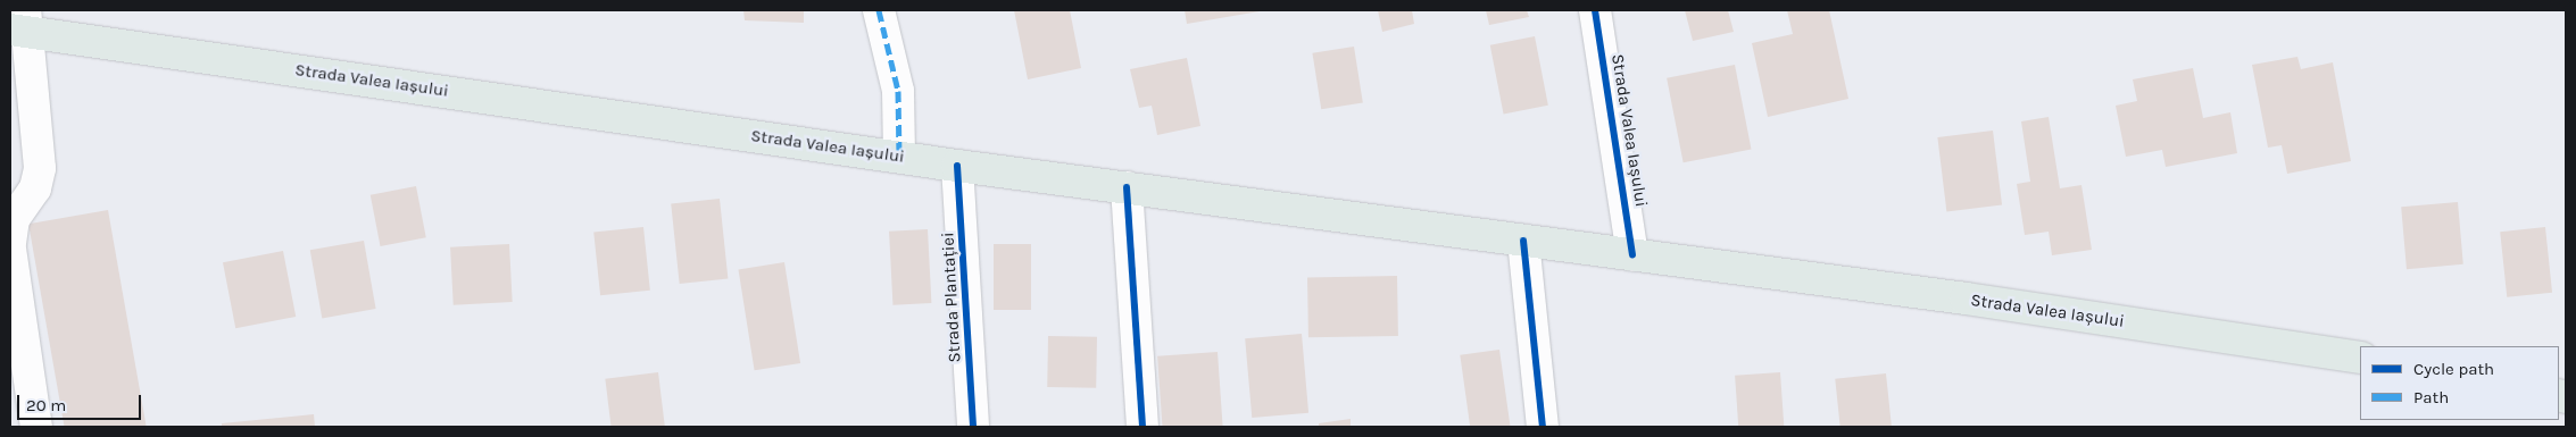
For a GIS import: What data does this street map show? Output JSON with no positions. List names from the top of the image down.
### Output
{
  "streets": {
    "main road": ["Strada Valea Iașului"],
    "street": ["Strada Plantației"]
  },
  "crossings": [
    ["Strada Valea Iașului", "Strada Plantației"]
  ],
  "legend": ["Cycle path", "Path"],
  "scale_bar": "20 m"
}
